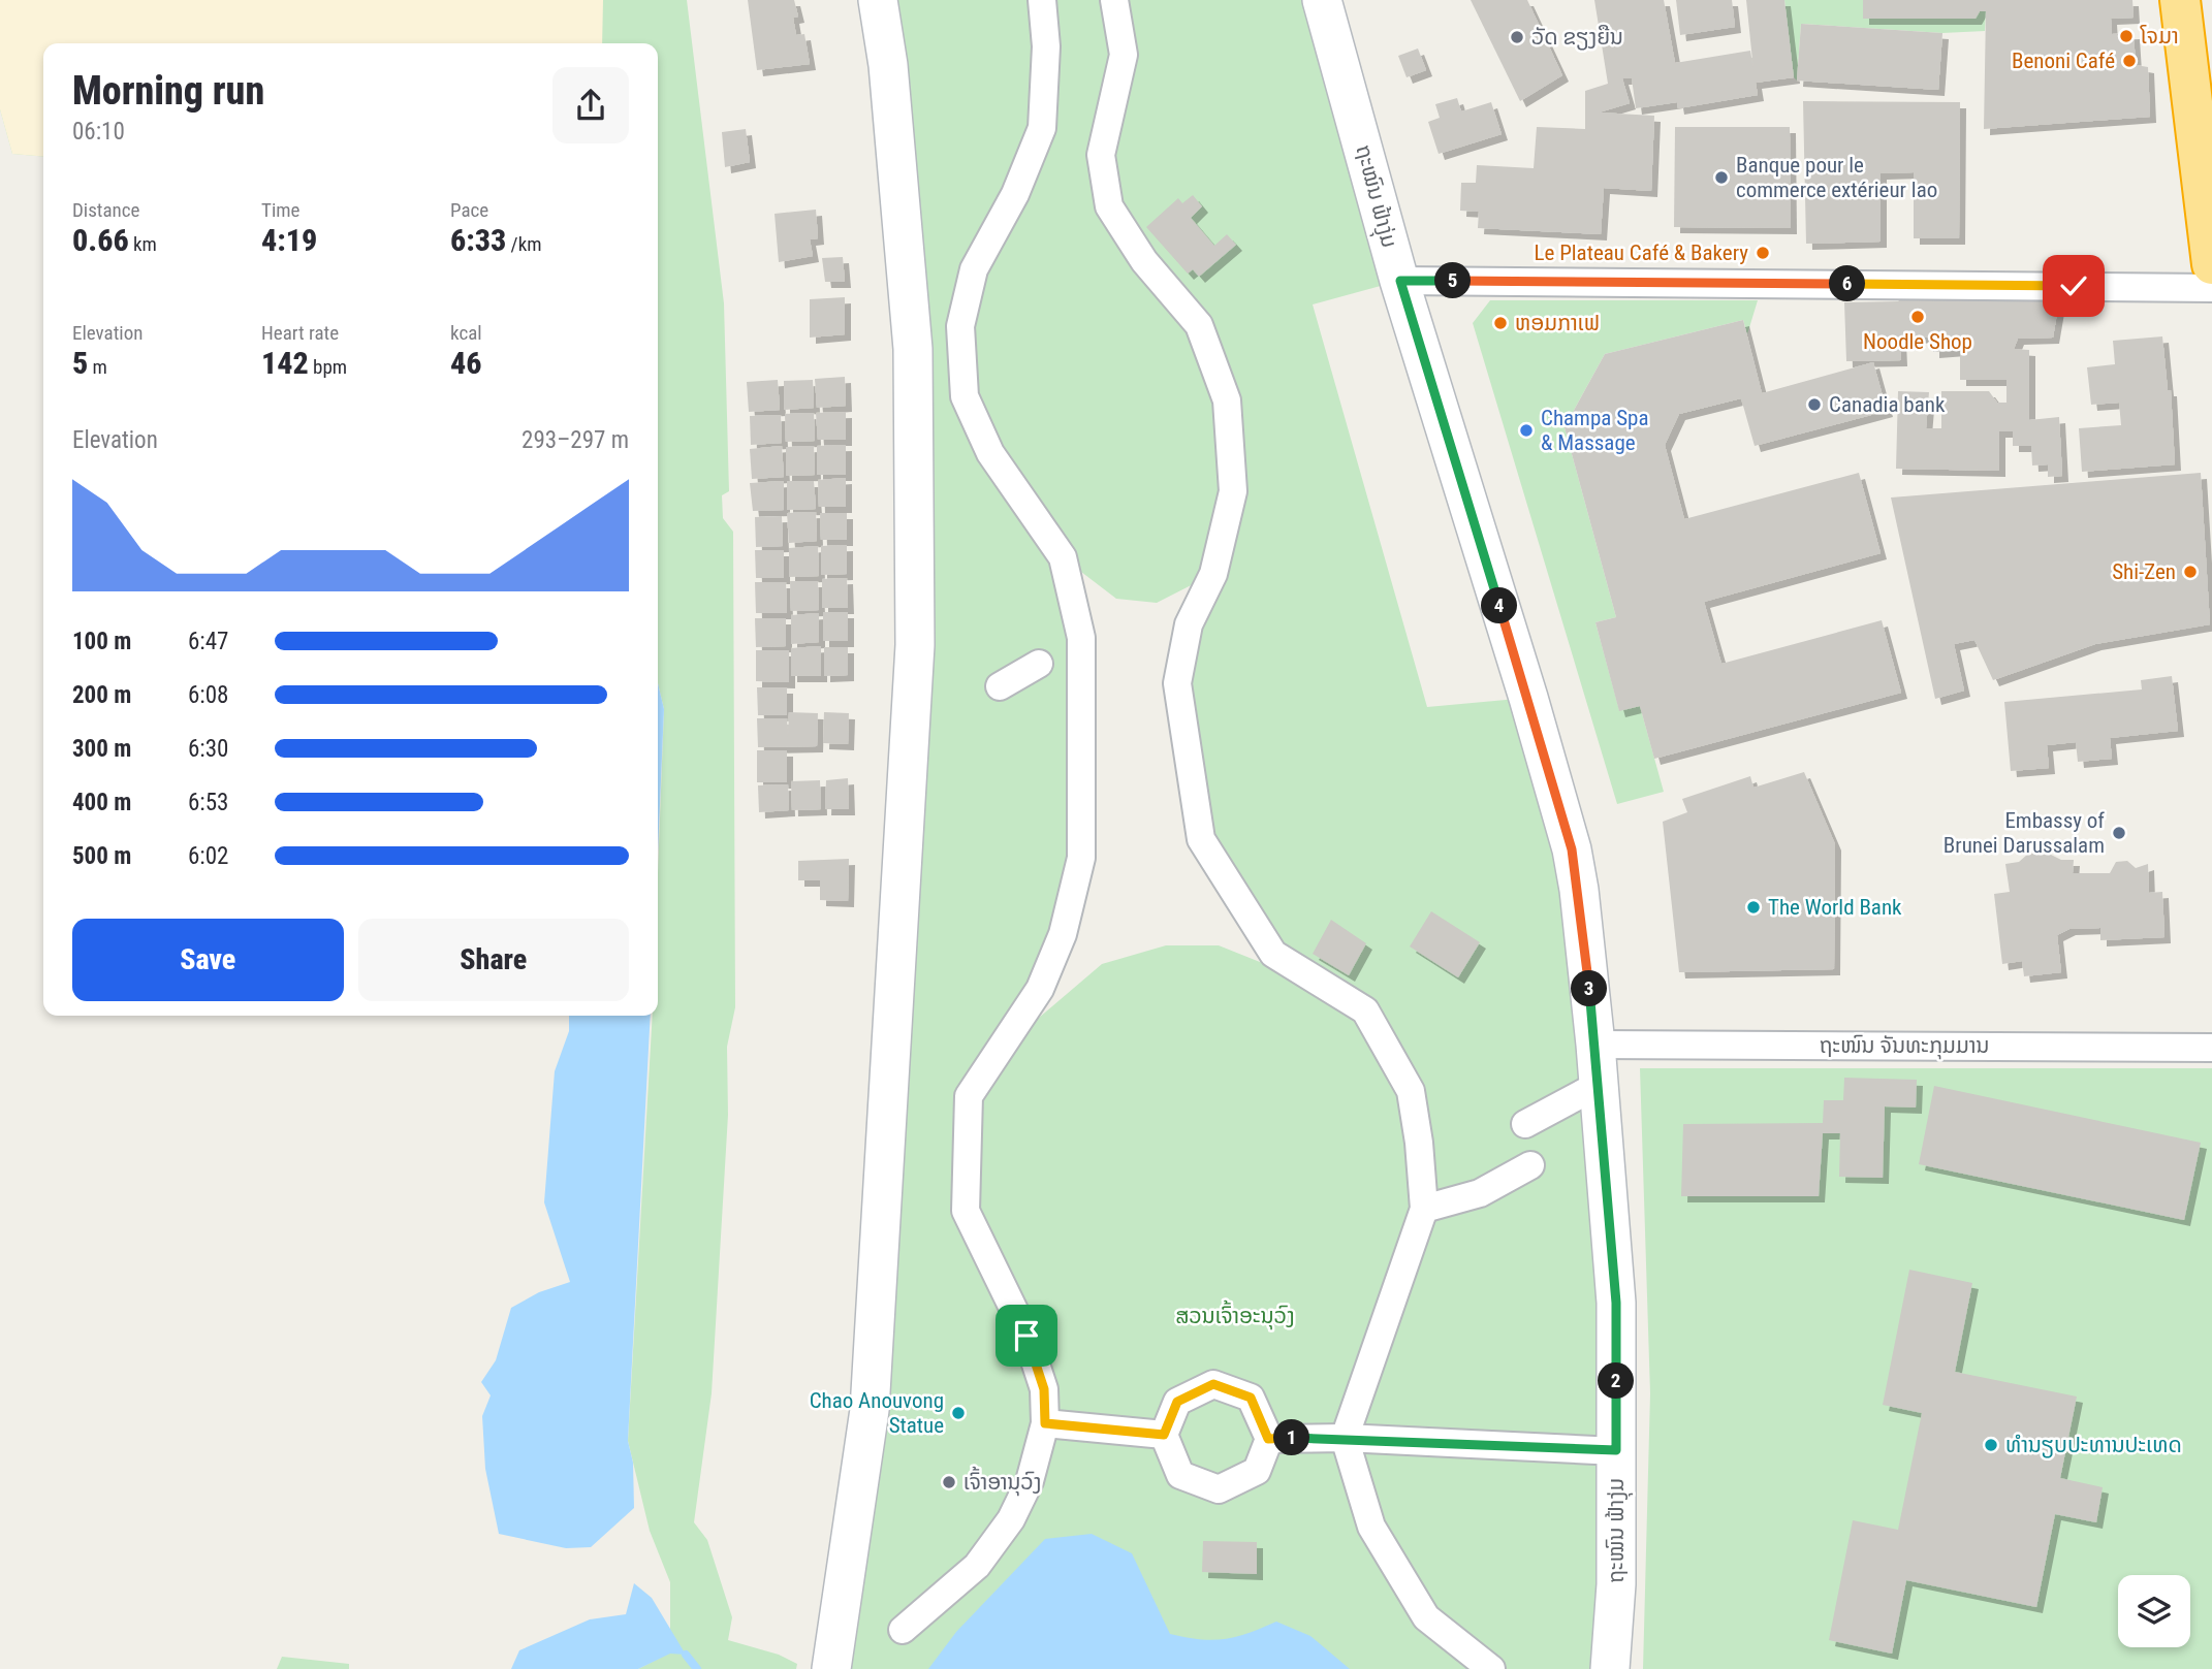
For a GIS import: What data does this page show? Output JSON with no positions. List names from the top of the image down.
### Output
{
  "streets": {
    "street": ["ຖະໝົນ ຟ້າງຸ່ມ", "ຖະໜົນ ຈັນທະກຸມມານ"]
  },
  "crossings": [
    ["ຖະໝົນ ຟ້າງຸ່ມ", "ຖະໜົນ ຈັນທະກຸມມານ"]
  ],
  "parks": ["ສວນເຈົ້າອະນຸວົງ"],
  "places": [
    "ໂຈມາ",
    "ວັດ ຂຽງຍືນ",
    "Benoni Café",
    "Banque pour le commerce extérieur lao",
    "Le Plateau Café & Bakery",
    "Noodle Shop",
    "ຫອມກາເຟ",
    "Canadia bank",
    "Champa Spa & Massage",
    "Shi-Zen",
    "Embassy of Brunei Darussalam",
    "The World Bank",
    "Chao Anouvong Statue",
    "ທຳນຽບປະທານປະເທດ",
    "ເຈົ້າອານຸວົງ"
  ],
  "page": {
    "heading": ["Morning run", "06:10"],
    "stats": [
      ["Distance", "0.66 km"],
      ["Time", "4:19"],
      ["Pace", "6:33 /km"],
      ["Elevation", "5 m"],
      ["Heart rate", "142 bpm"],
      ["kcal", "46"]
    ],
    "pins": [
      "5",
      "6",
      "4",
      "3",
      "2",
      "1"
    ],
    "chart": ["Elevation", "293–297 m"],
    "list": [
      {
        "name": "100 m",
        "note": "6:47"
      },
      {
        "name": "200 m",
        "note": "6:08"
      },
      {
        "name": "300 m",
        "note": "6:30"
      },
      {
        "name": "400 m",
        "note": "6:53"
      },
      {
        "name": "500 m",
        "note": "6:02"
      }
    ],
    "buttons": ["Save", "Share"]
  }
}
